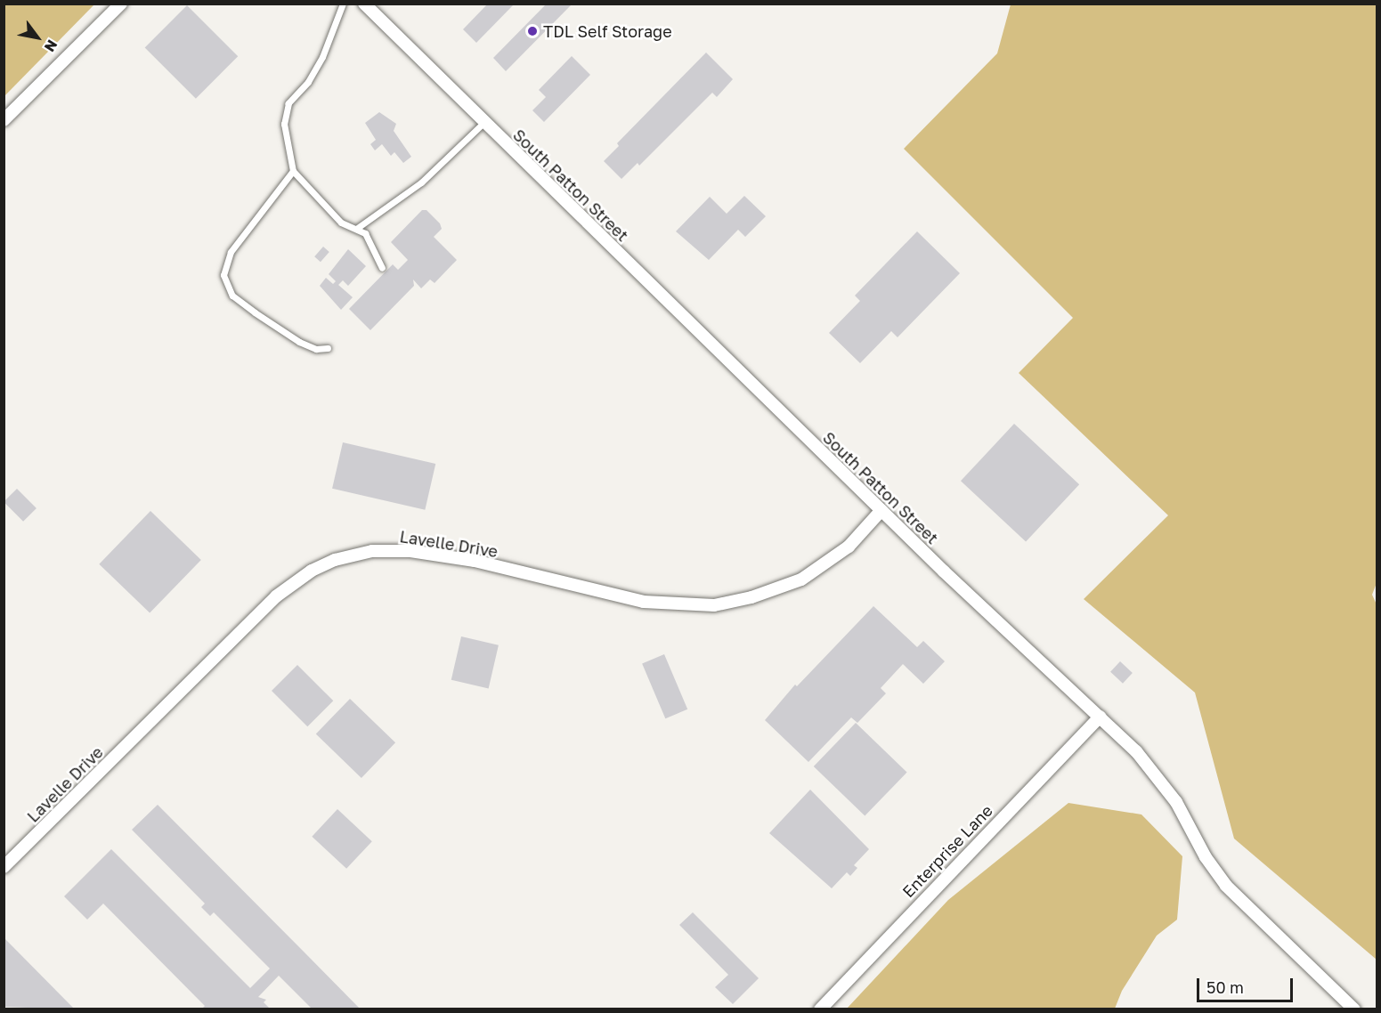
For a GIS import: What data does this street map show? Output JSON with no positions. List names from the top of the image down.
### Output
{
  "streets": {
    "street": ["South Patton Street", "Lavelle Drive", "Enterprise Lane"]
  },
  "crossings": [
    ["South Patton Street", "Lavelle Drive"],
    ["South Patton Street", "Enterprise Lane"]
  ],
  "places": ["TDL Self Storage"],
  "scale_bar": "50 m",
  "north": "bottom right"
}
